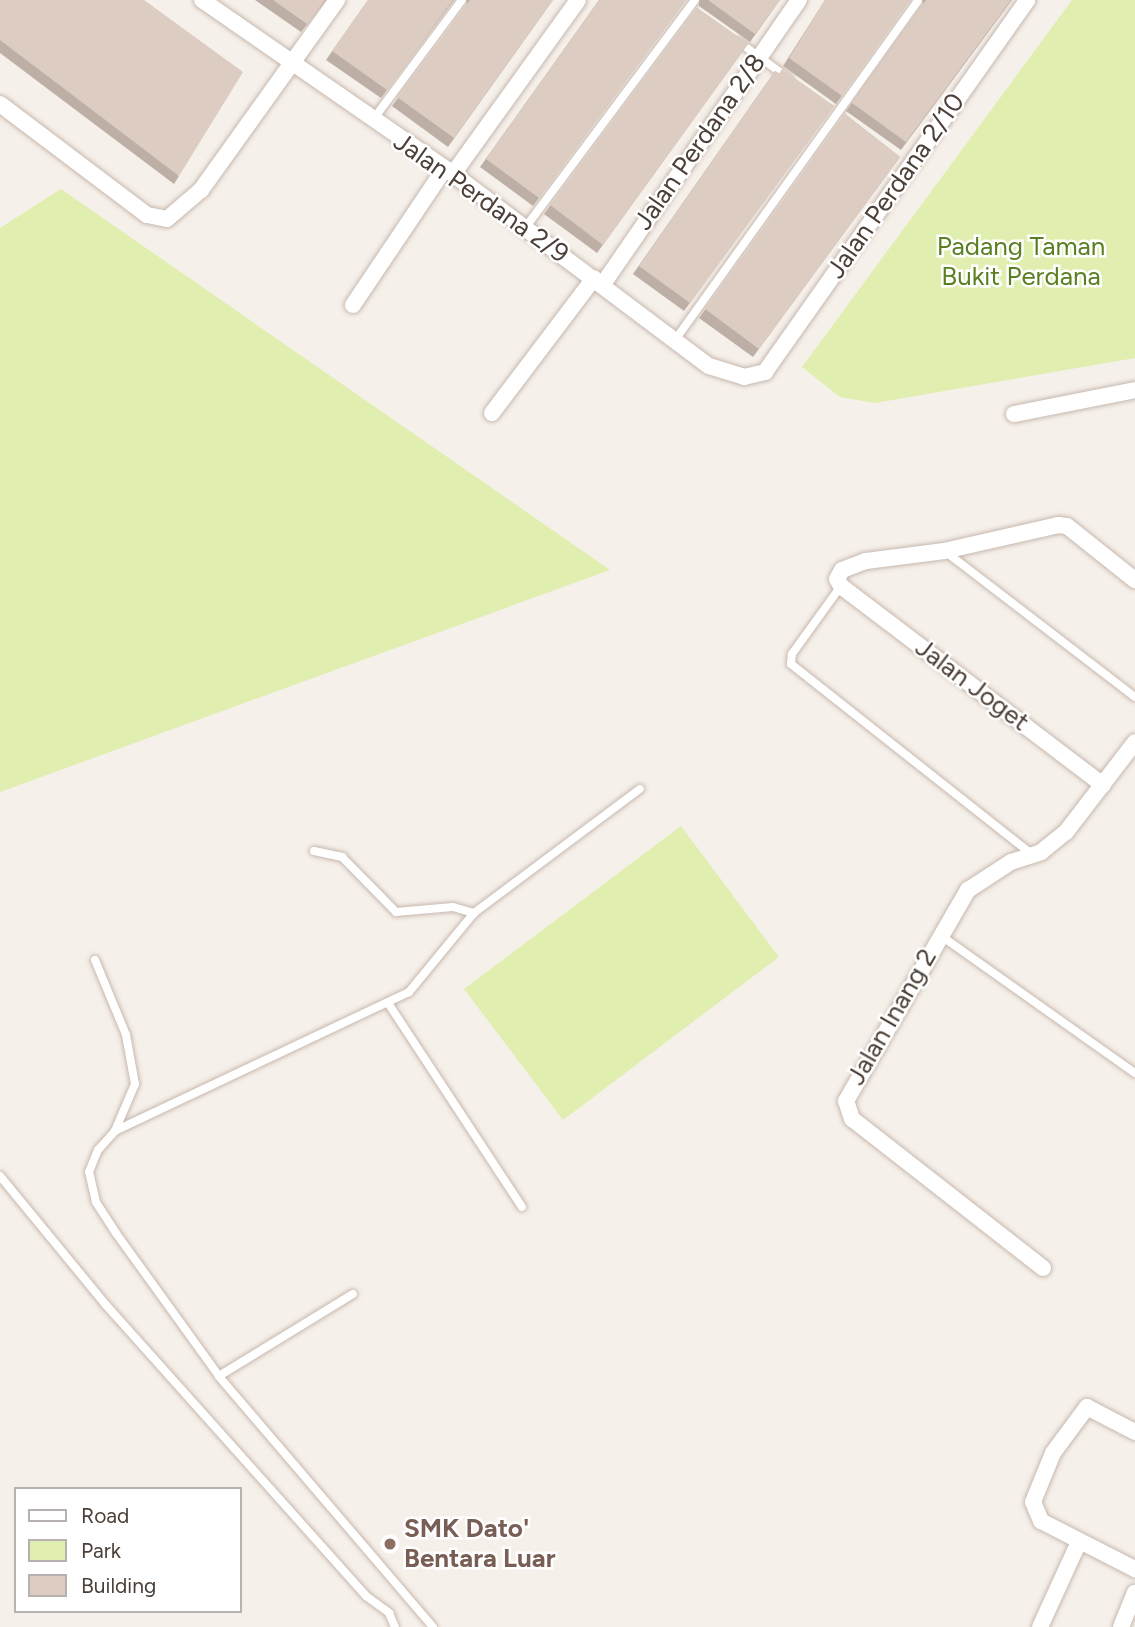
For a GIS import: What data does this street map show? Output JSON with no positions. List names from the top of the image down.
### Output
{
  "streets": {
    "street": [
      "Jalan Perdana 2/8",
      "Jalan Perdana 2/10",
      "Jalan Perdana 2/9",
      "Jalan Joget",
      "Jalan Inang 2"
    ]
  },
  "crossings": [
    ["Jalan Perdana 2/8", "Jalan Perdana 2/9"],
    ["Jalan Perdana 2/10", "Jalan Perdana 2/9"],
    ["Jalan Joget", "Jalan Inang 2"]
  ],
  "parks": ["Padang Taman Bukit Perdana"],
  "places": ["SMK Dato' Bentara Luar"],
  "legend": ["Road", "Park", "Building"]
}
